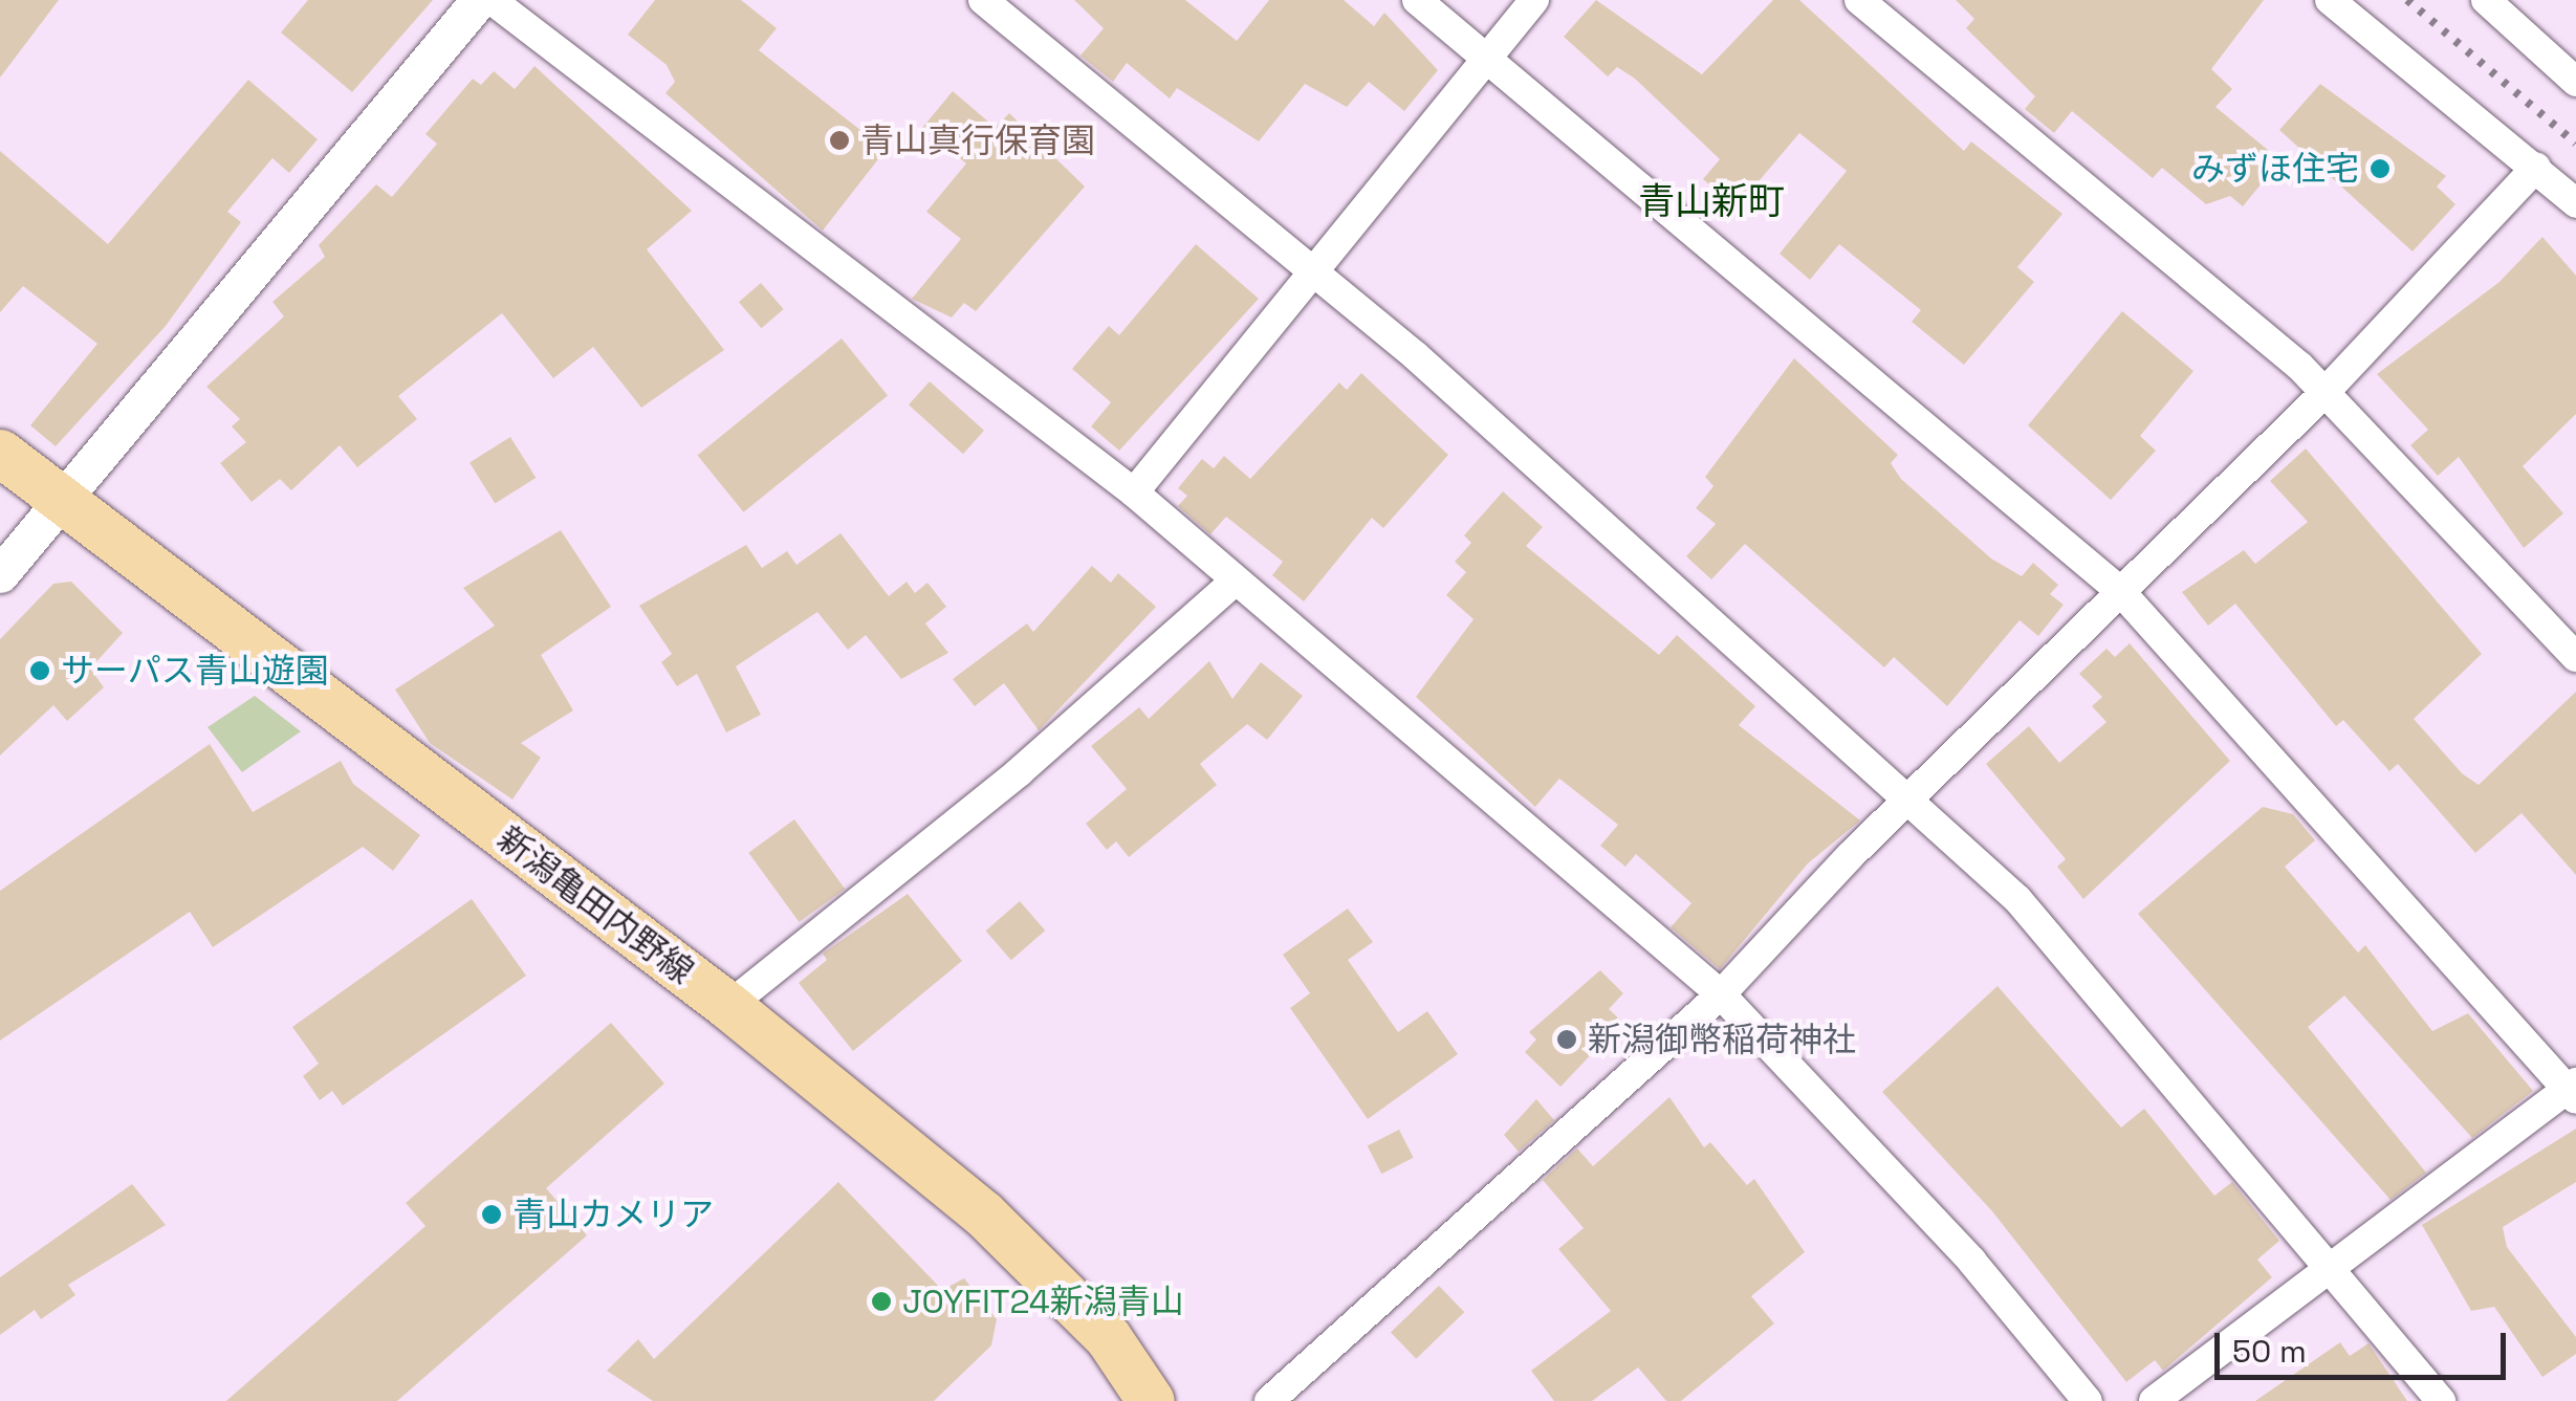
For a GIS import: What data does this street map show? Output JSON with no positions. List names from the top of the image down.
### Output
{
  "streets": {
    "main road": ["新潟亀田内野線"]
  },
  "districts": ["青山新町"],
  "places": [
    "青山真行保育園",
    "みずほ住宅",
    "サーパス青山遊園",
    "新潟御幣稲荷神社",
    "青山カメリア",
    "JOYFIT24新潟青山"
  ],
  "scale_bar": "50 m"
}
